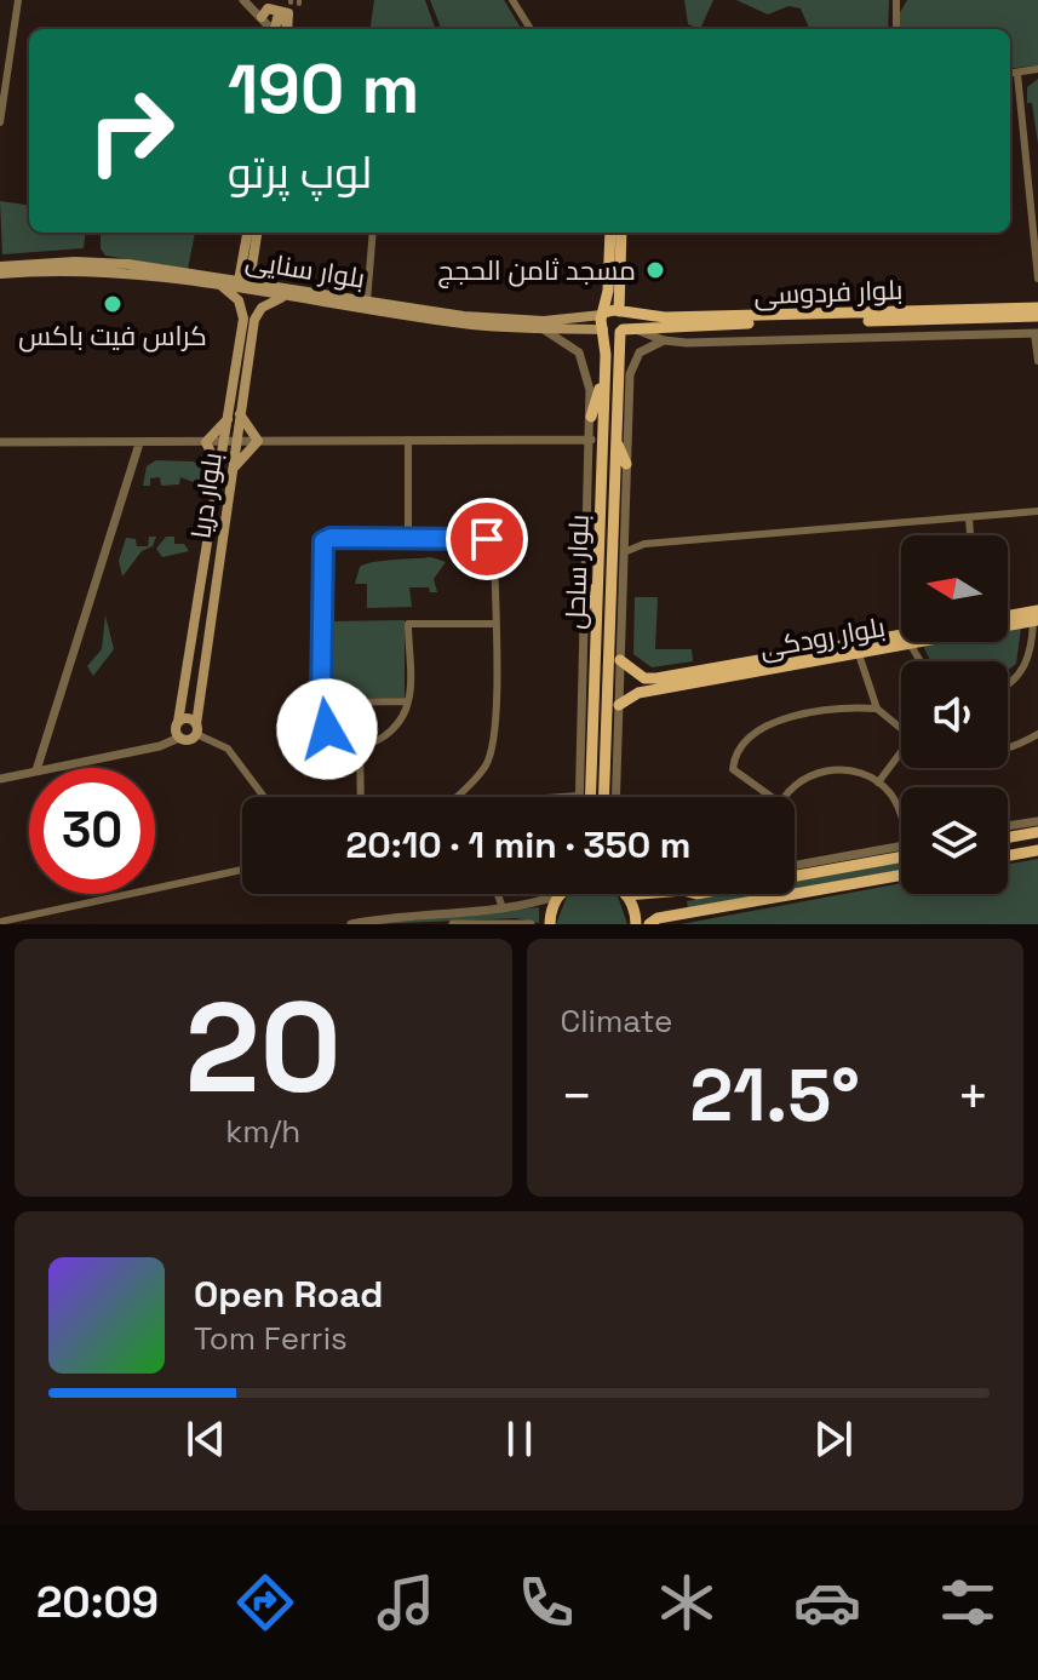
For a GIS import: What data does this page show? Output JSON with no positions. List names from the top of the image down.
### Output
{
  "streets": {
    "main road": [
      "بلوار سنایی",
      "بلوار فردوسی",
      "بلوار دریا",
      "بلوار ساحل",
      "بلوار رودکی"
    ]
  },
  "crossings": [
    ["بلوار سنایی", "بلوار فردوسی"],
    ["بلوار سنایی", "بلوار دریا"],
    ["بلوار سنایی", "بلوار ساحل"],
    ["بلوار فردوسی", "بلوار ساحل"]
  ],
  "places": ["مسجد ثامن الحجج", "کراس فیت باکس"],
  "north": "left",
  "page": {
    "turn": ["190 m", "لوپ پرتو"],
    "limit": "30",
    "trip": "20:10 · 1 min · 350 m",
    "tile": [
      ["20", "km/h"],
      "Climate"
    ],
    "heat": ["−", "21.5°", "+"],
    "song": ["Open Road", "Tom Ferris"],
    "tabs": "20:09"
  }
}
